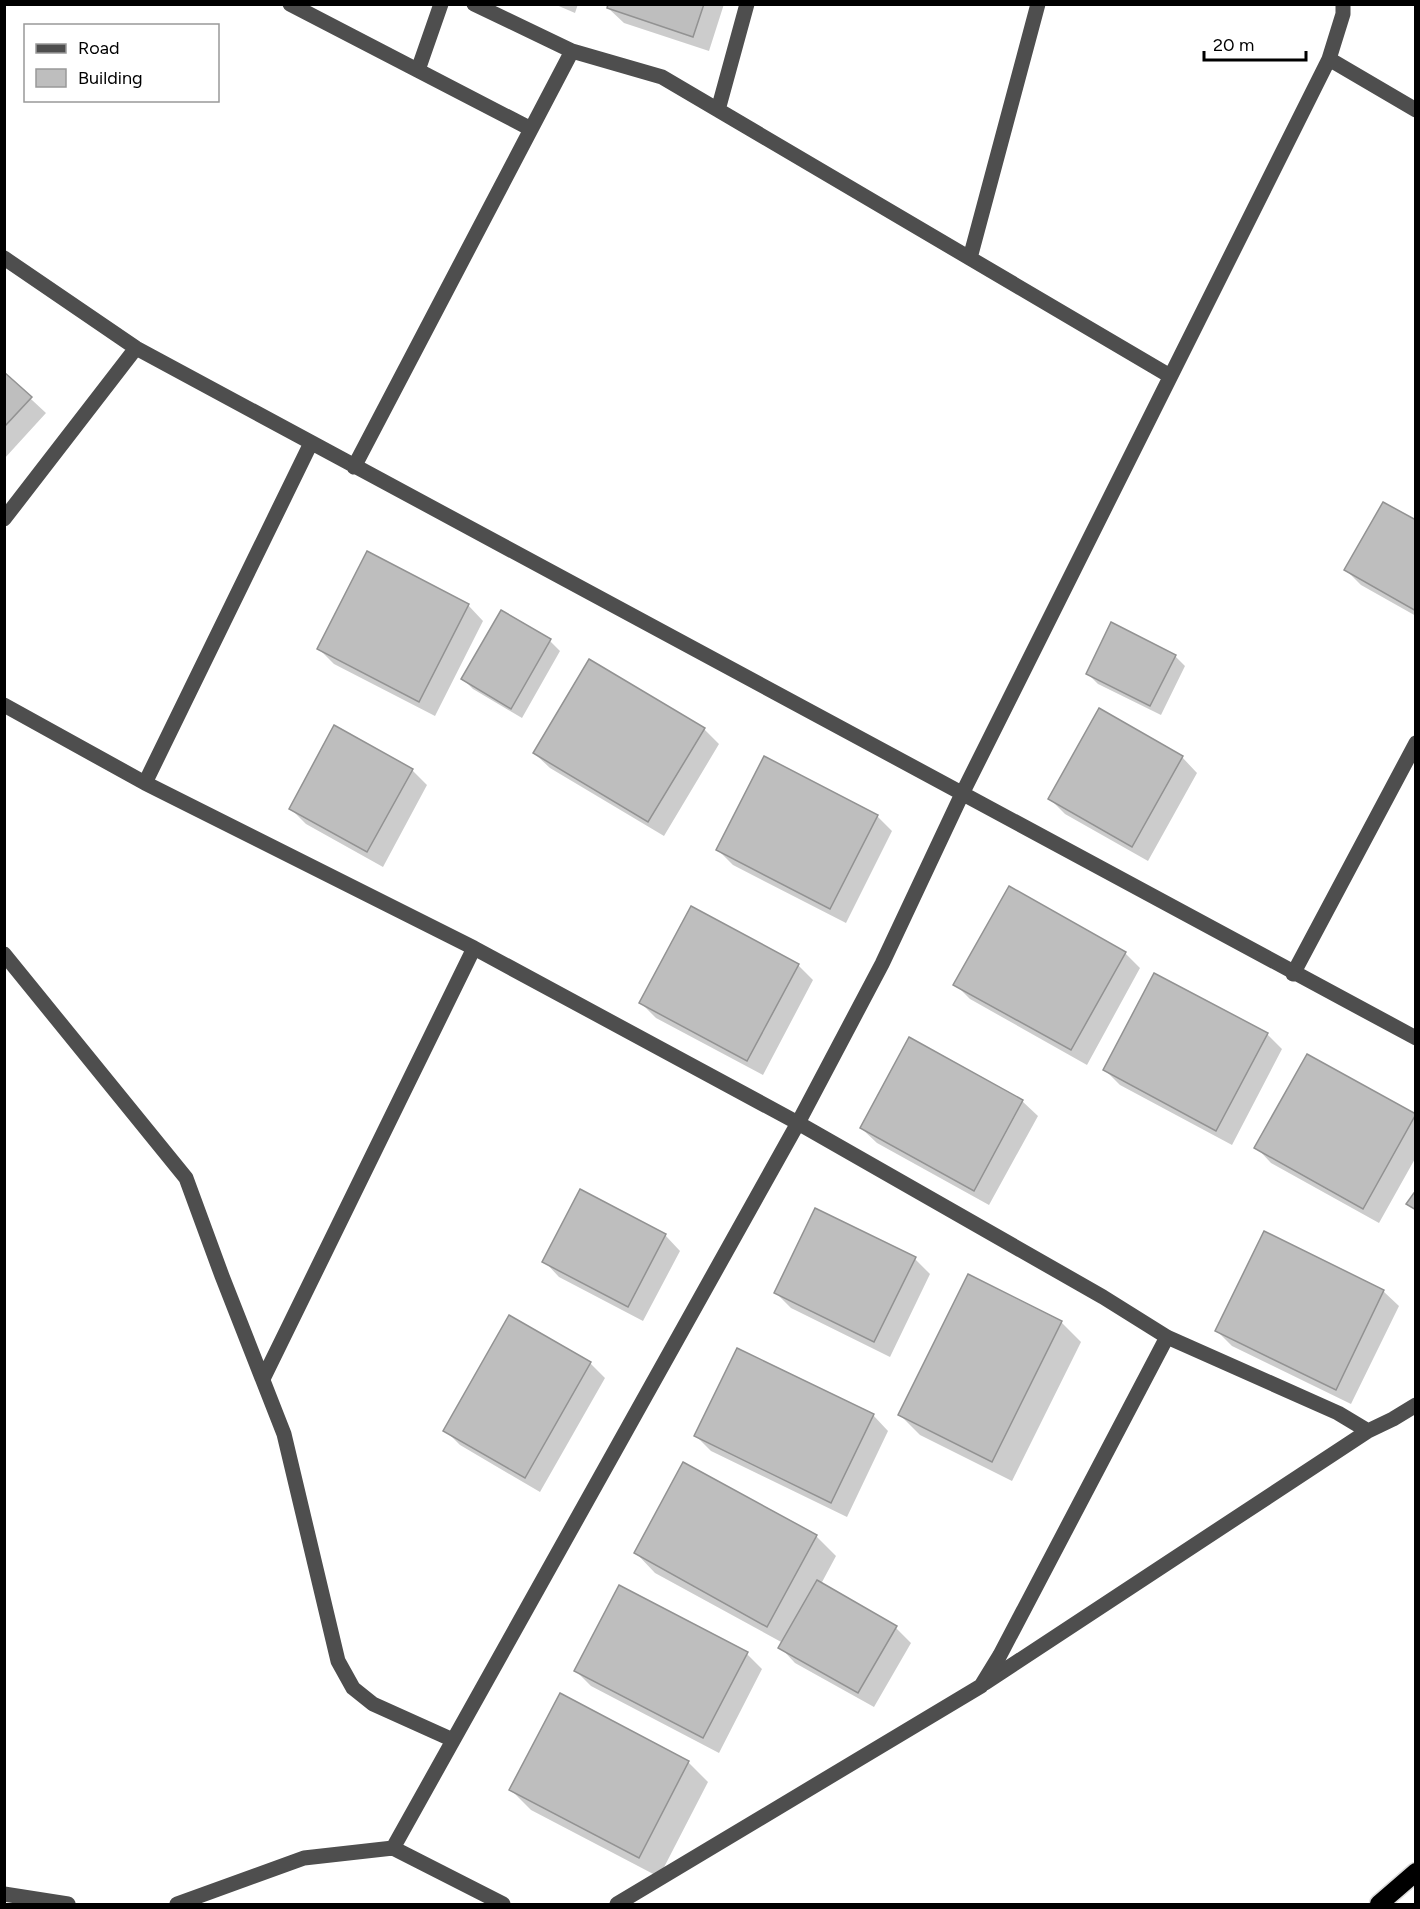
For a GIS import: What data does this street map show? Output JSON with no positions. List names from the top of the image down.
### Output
{
  "legend": ["Road", "Building"],
  "scale_bar": "20 m"
}
